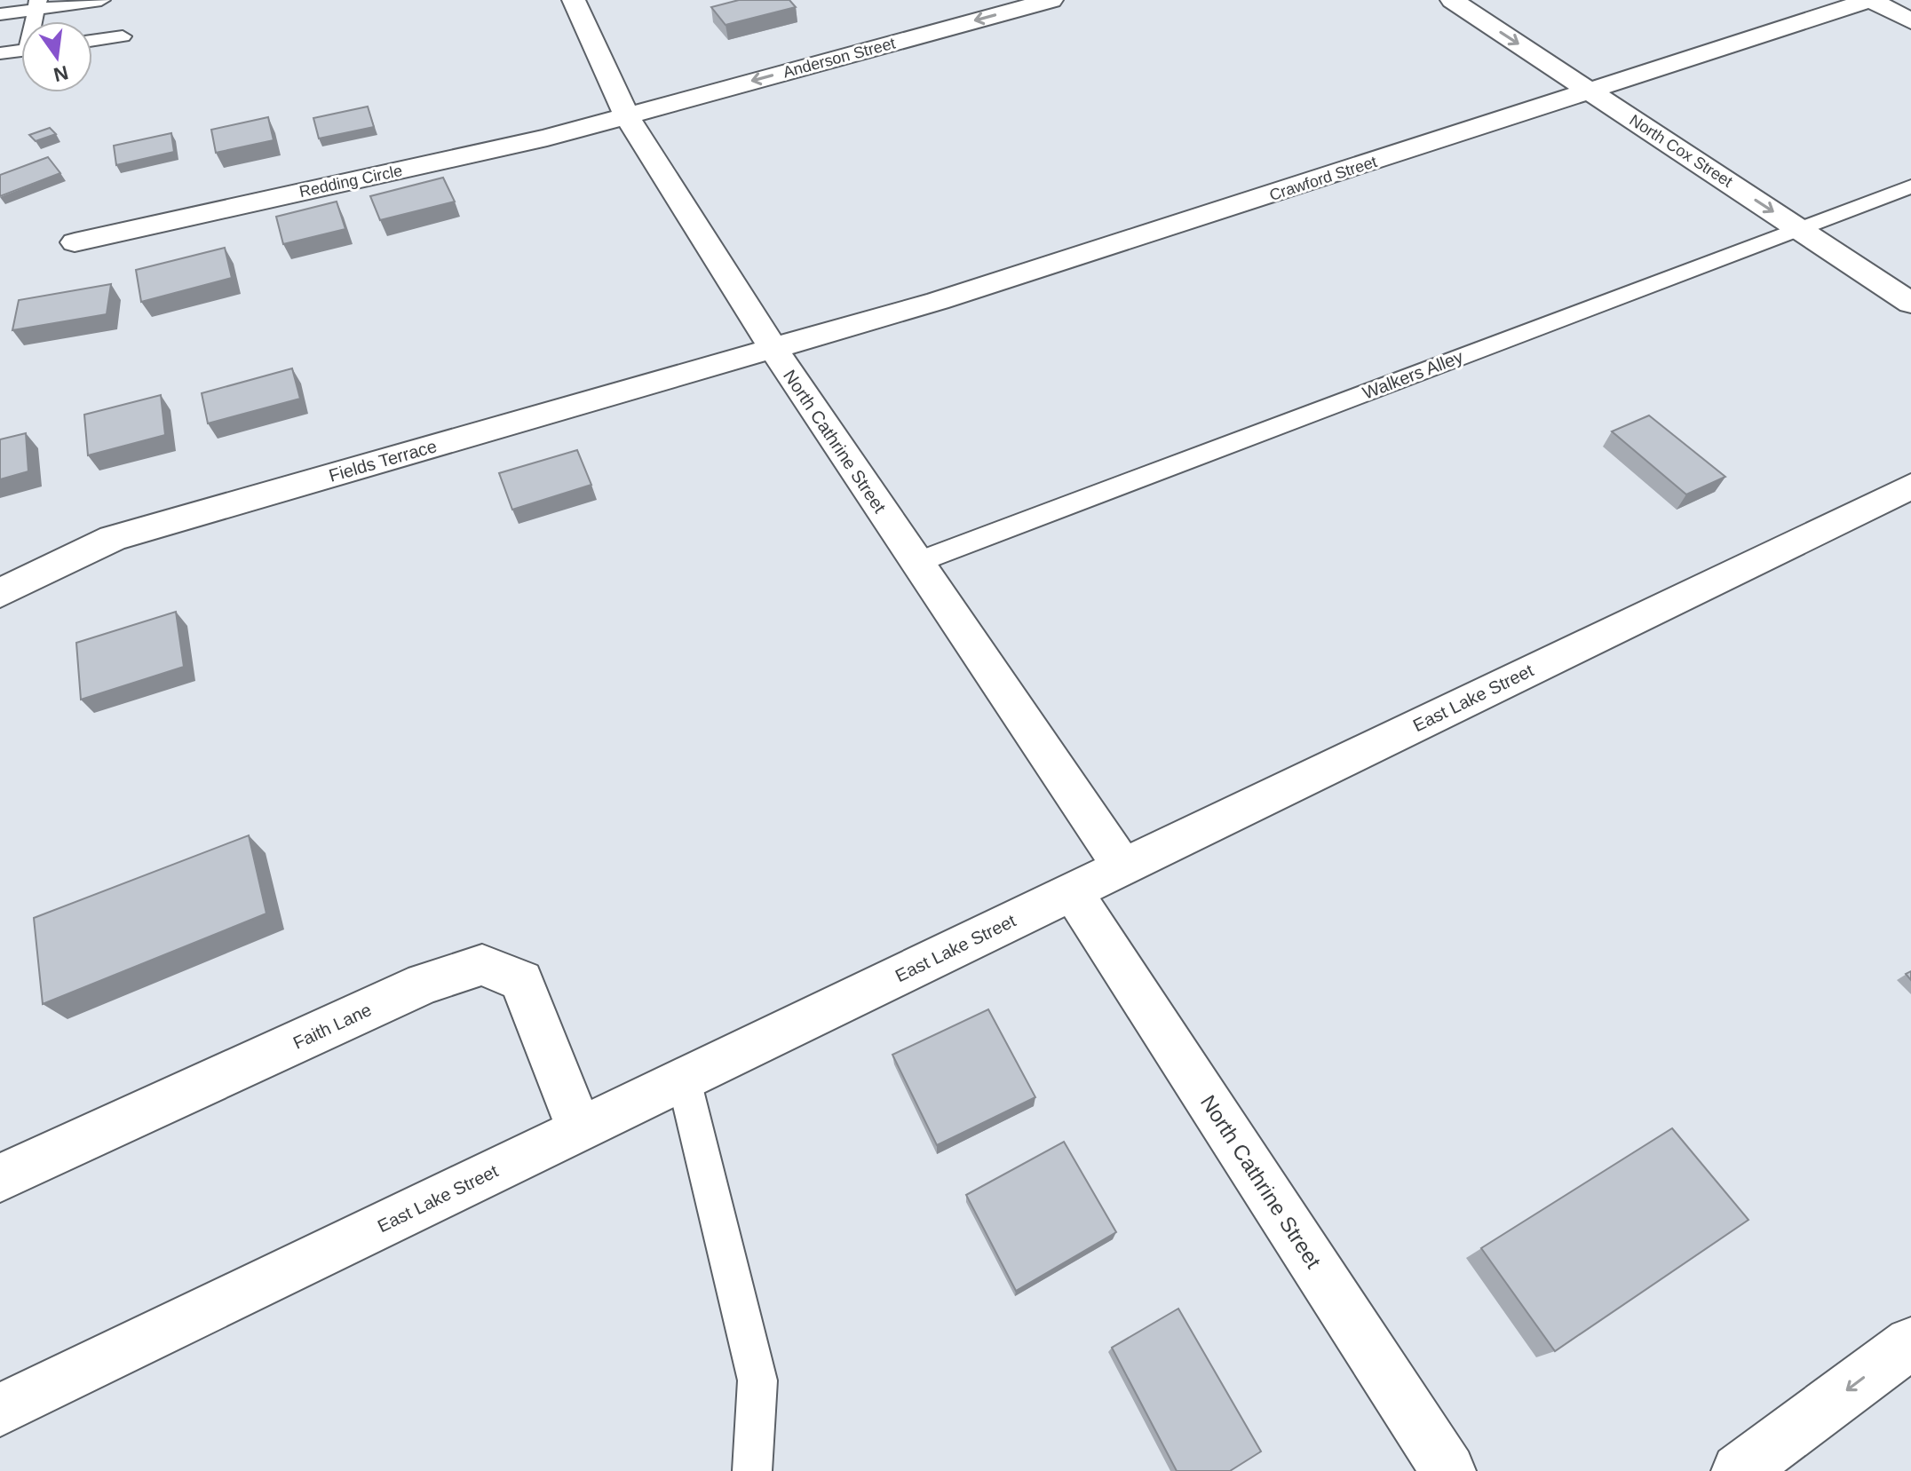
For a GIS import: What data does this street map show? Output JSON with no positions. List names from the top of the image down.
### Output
{
  "streets": {
    "street": [
      "Anderson Street",
      "North Cox Street",
      "Crawford Street",
      "Redding Circle",
      "North Cathrine Street",
      "Fields Terrace",
      "East Lake Street",
      "Faith Lane"
    ],
    "lane": ["Walkers Alley"]
  },
  "crossings": [
    ["Anderson Street", "Redding Circle"],
    ["Anderson Street", "North Cathrine Street"],
    ["North Cox Street", "Crawford Street"],
    ["North Cox Street", "Walkers Alley"],
    ["Crawford Street", "North Cathrine Street"],
    ["Crawford Street", "Fields Terrace"],
    ["Redding Circle", "North Cathrine Street"],
    ["Walkers Alley", "North Cathrine Street"],
    ["North Cathrine Street", "Fields Terrace"],
    ["North Cathrine Street", "East Lake Street"],
    ["East Lake Street", "Faith Lane"]
  ],
  "one_way": ["Anderson Street", "North Cox Street"],
  "north": "bottom"
}
